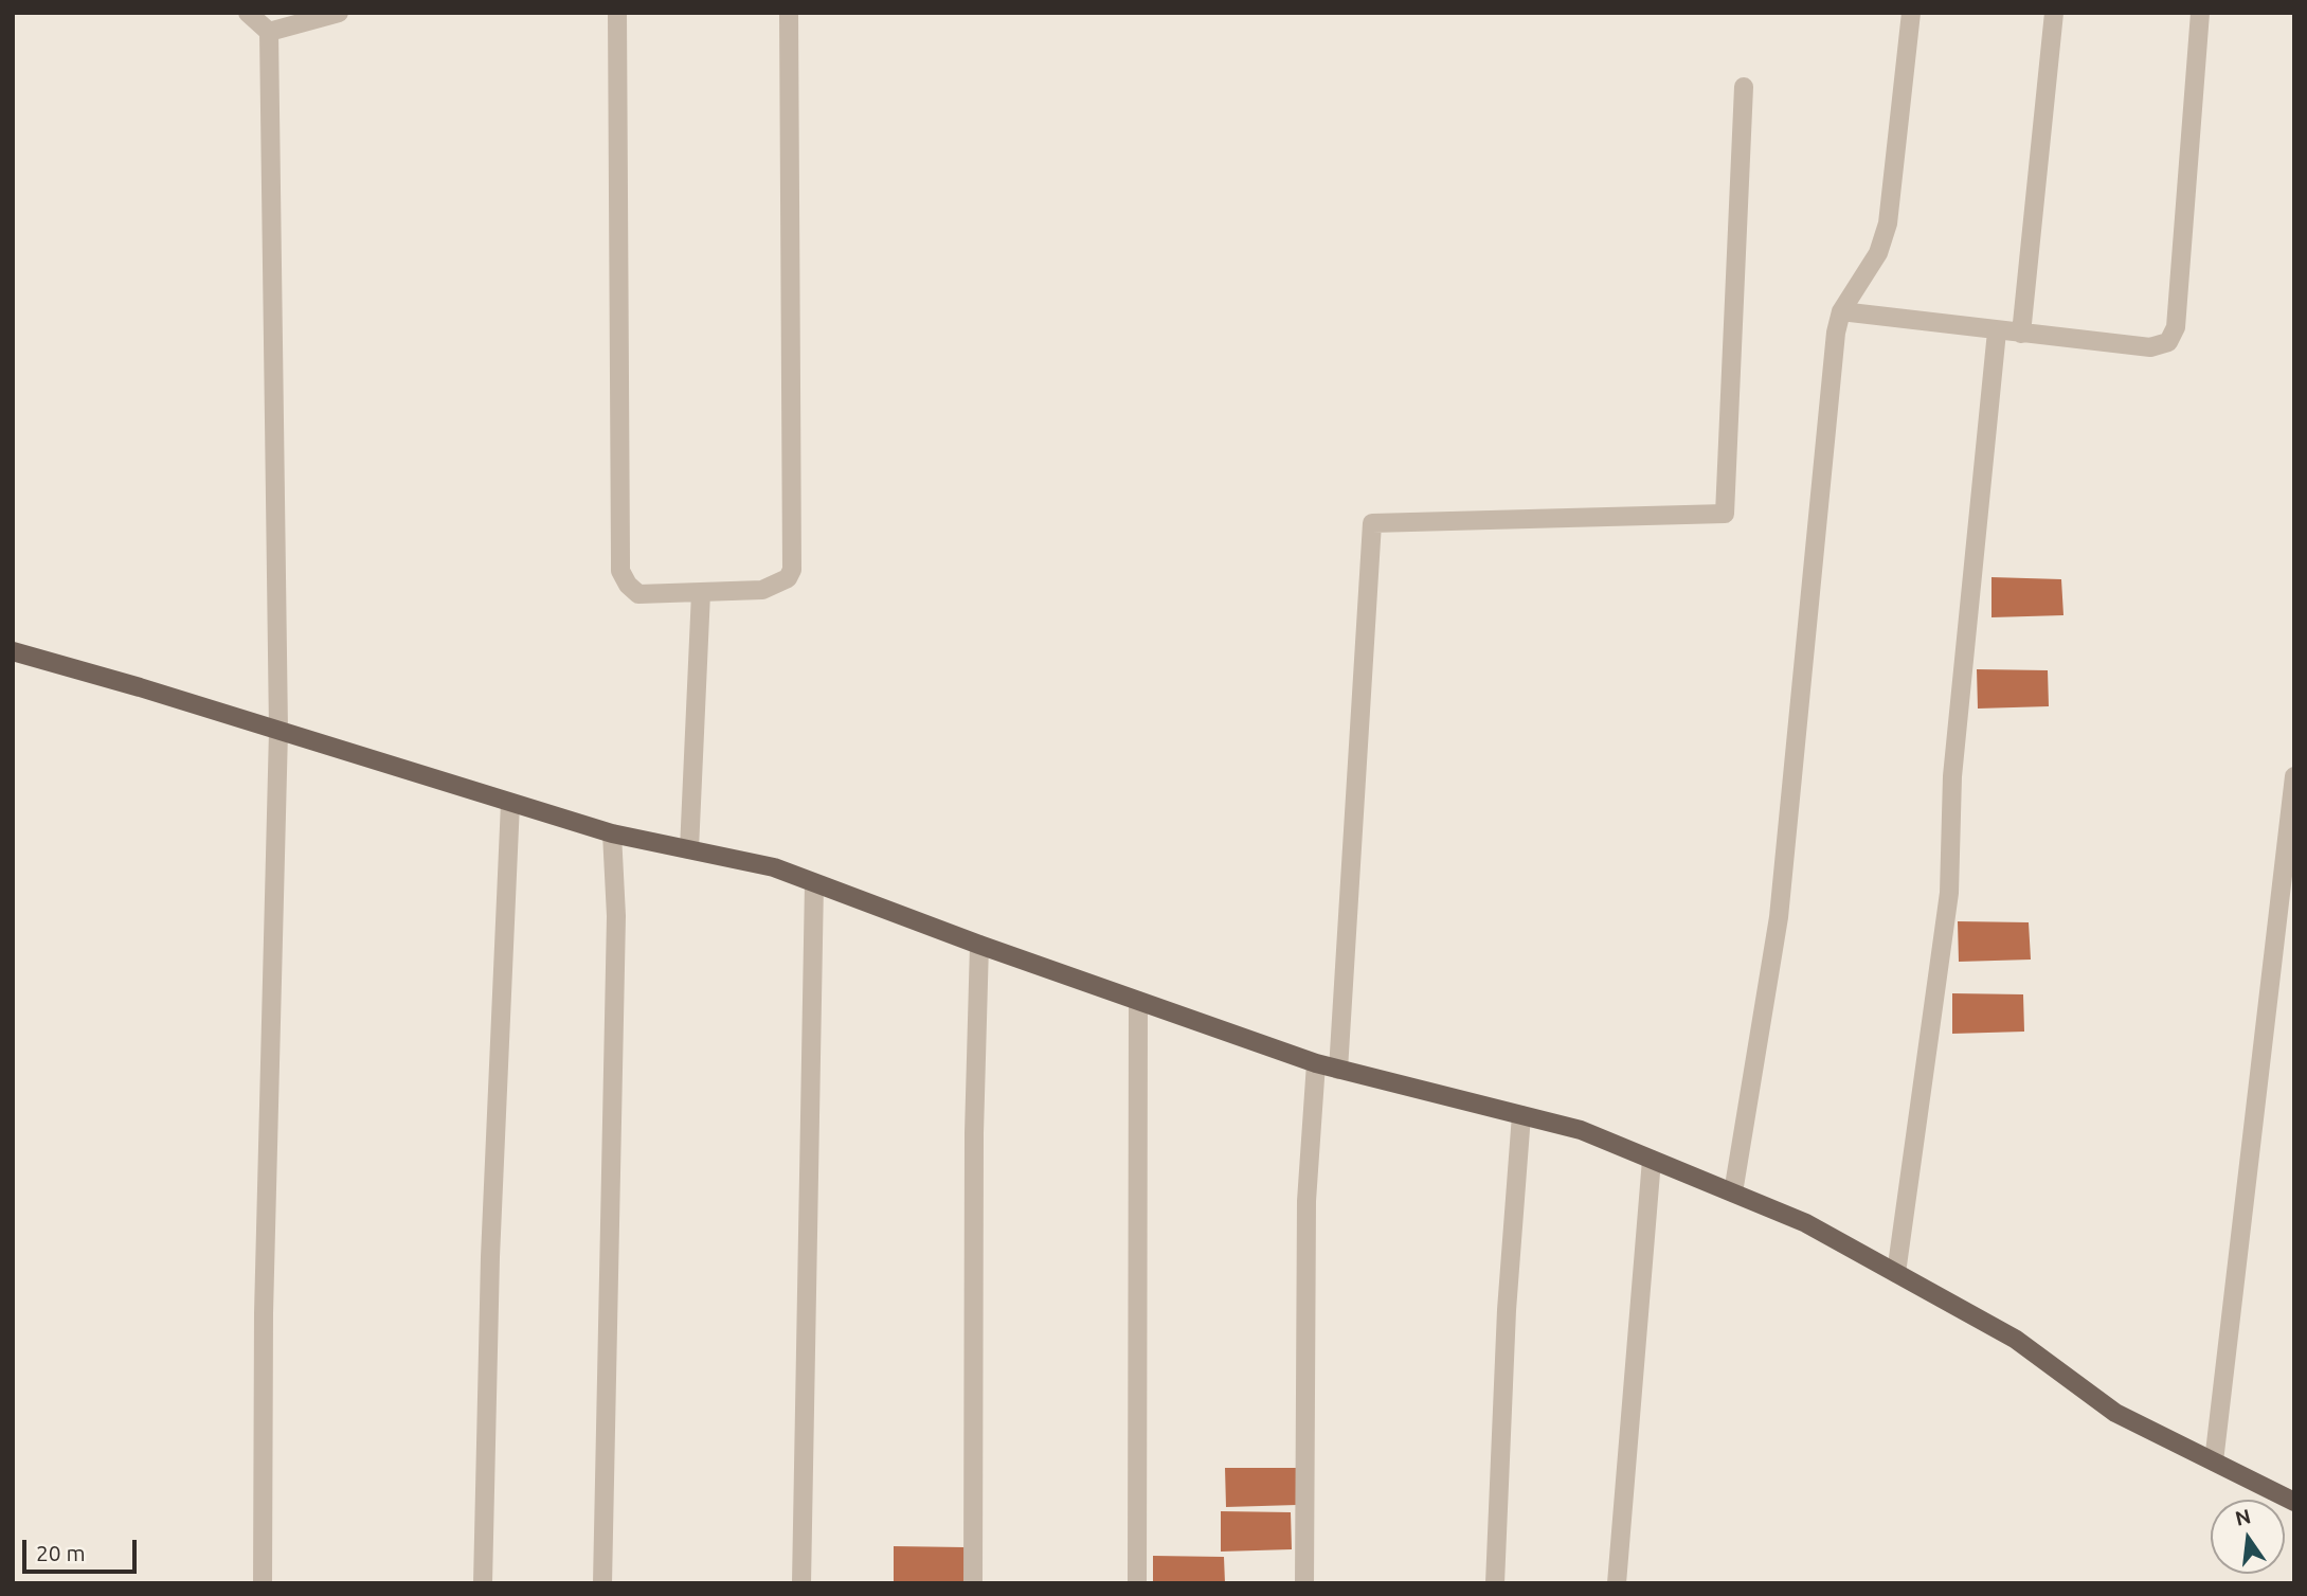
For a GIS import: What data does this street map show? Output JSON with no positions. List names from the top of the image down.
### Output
{
  "scale_bar": "20 m",
  "north": "top"
}
